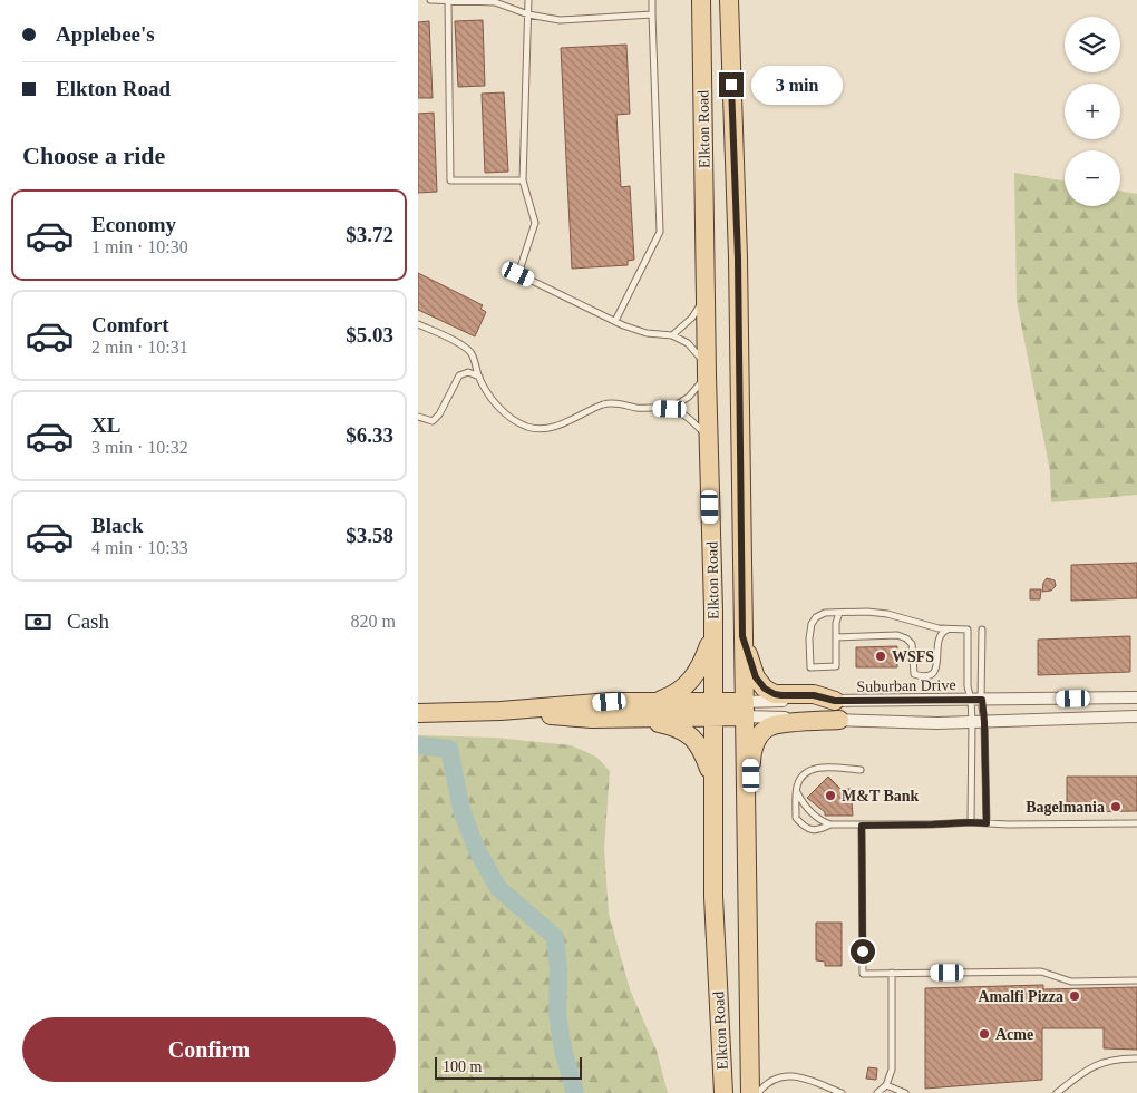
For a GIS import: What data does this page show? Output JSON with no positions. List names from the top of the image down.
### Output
{
  "streets": {
    "main road": ["Elkton Road"],
    "street": ["Suburban Drive"]
  },
  "crossings": [
    ["Elkton Road", "Suburban Drive"]
  ],
  "places": [
    "WSFS",
    "M&T Bank",
    "Bagelmania",
    "Amalfi Pizza",
    "Acme"
  ],
  "scale_bar": "100 m",
  "page": {
    "banner": ["Applebee's", "Elkton Road"],
    "map_buttons": ["+", "−"],
    "bubble": "3 min",
    "heading": "Choose a ride",
    "list": [
      {
        "name": "Economy",
        "note": "1 min · 10:30",
        "value": "$3.72"
      },
      {
        "name": "Comfort",
        "note": "2 min · 10:31",
        "value": "$5.03"
      },
      {
        "name": "XL",
        "note": "3 min · 10:32",
        "value": "$6.33"
      },
      {
        "name": "Black",
        "note": "4 min · 10:33",
        "value": "$3.58"
      }
    ],
    "pay": ["Cash", "820 m"],
    "buttons": "Confirm",
    "scale": "100 m"
  }
}
